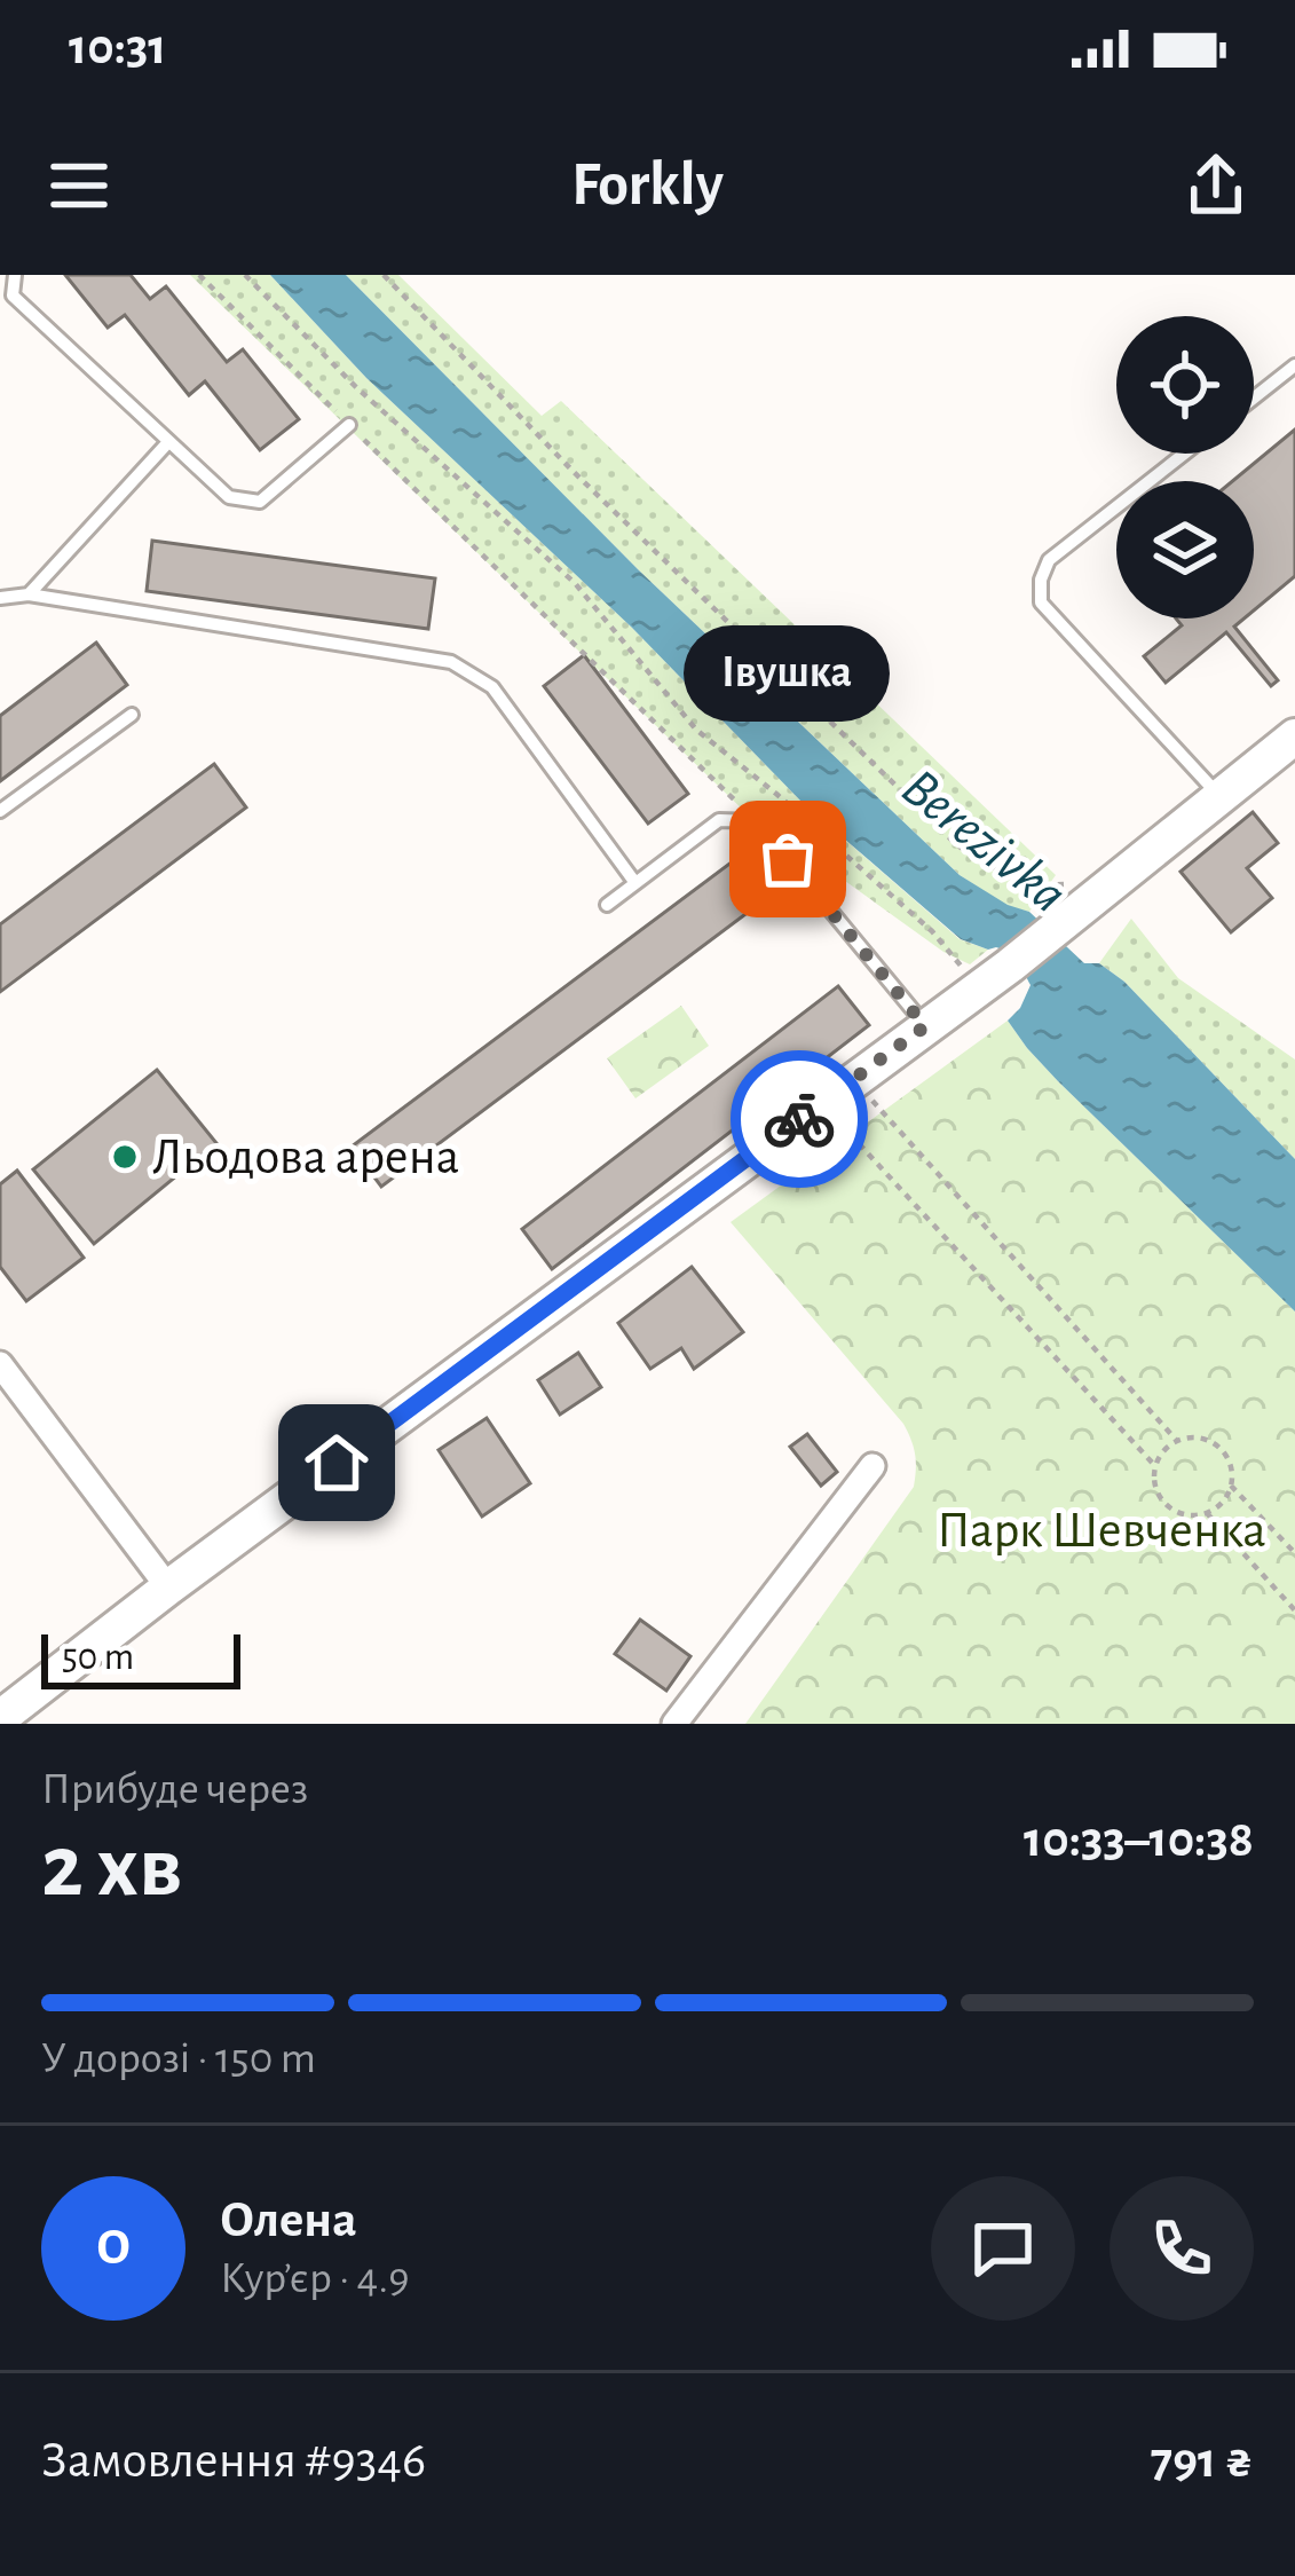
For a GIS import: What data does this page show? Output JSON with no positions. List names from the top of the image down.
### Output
{
  "water": ["Berezivka"],
  "parks": ["Парк Шевченка"],
  "places": ["Івушка", "Льодова арена"],
  "scale_bar": "50 m",
  "page": {
    "status": "10:31",
    "header": "Forkly",
    "bubble": "Івушка",
    "scale": "50 m",
    "heading": ["2 хв", "Прибуде через", "10:33–10:38"],
    "panel": [
      "Олена",
      "Кур’єр · 4.9",
      "Замовлення #9346",
      "791 ₴"
    ],
    "bar": "У дорозі · 150 m",
    "round": "О"
  }
}
